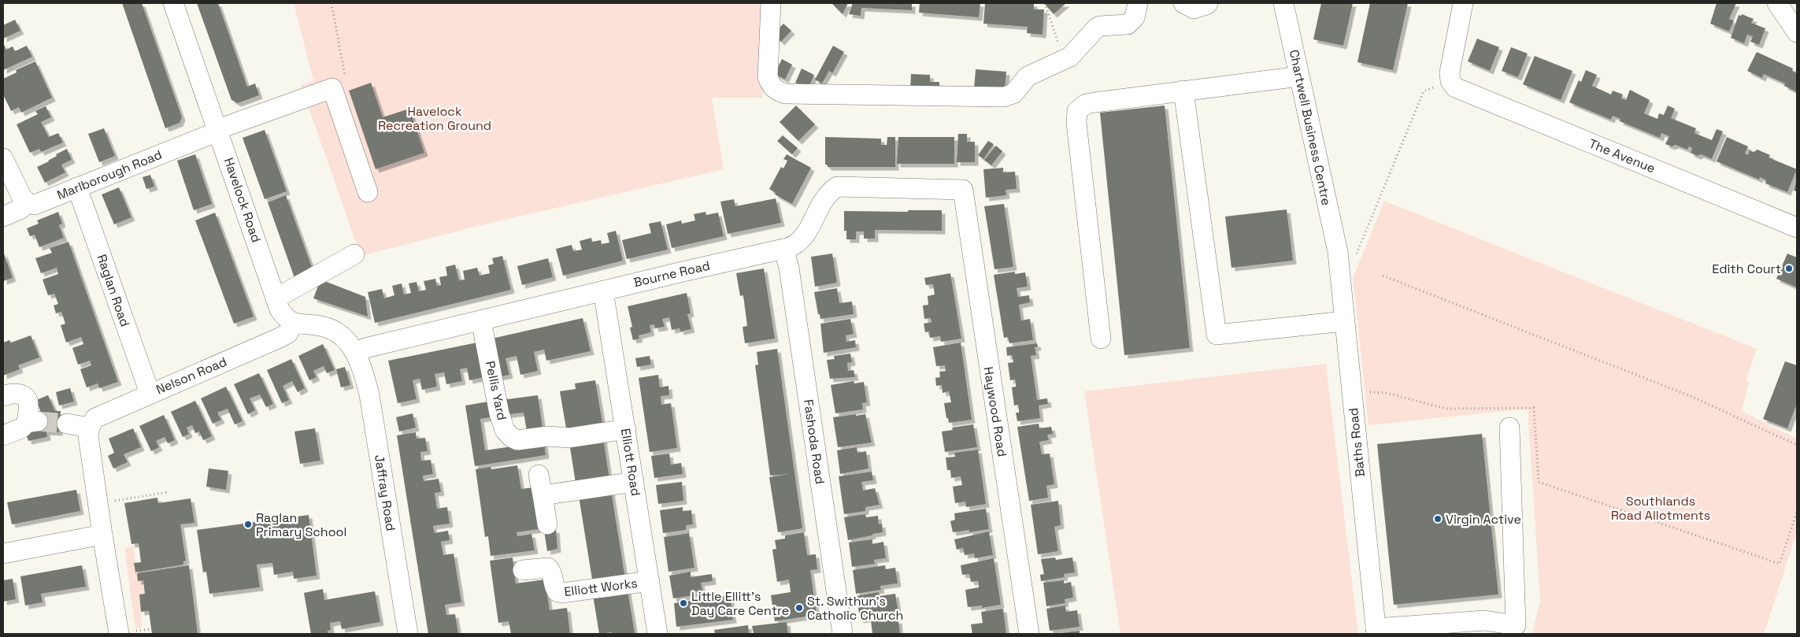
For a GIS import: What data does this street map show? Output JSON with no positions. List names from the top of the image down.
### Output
{
  "streets": {
    "street": [
      "Chartwell Business Centre",
      "The Avenue",
      "Marlborough Road",
      "Havelock Road",
      "Bourne Road",
      "Raglan Road",
      "Nelson Road",
      "Pellis Yard",
      "Haywood Road",
      "Fashoda Road",
      "Baths Road",
      "Elliott Road",
      "Jaffray Road",
      "Elliott Works"
    ]
  },
  "crossings": [
    ["Chartwell Business Centre", "Baths Road"],
    ["Marlborough Road", "Havelock Road"],
    ["Marlborough Road", "Raglan Road"],
    ["Havelock Road", "Nelson Road"],
    ["Bourne Road", "Pellis Yard"],
    ["Bourne Road", "Haywood Road"],
    ["Bourne Road", "Fashoda Road"],
    ["Bourne Road", "Elliott Road"],
    ["Bourne Road", "Jaffray Road"],
    ["Raglan Road", "Nelson Road"],
    ["Pellis Yard", "Elliott Road"],
    ["Elliott Road", "Elliott Works"]
  ],
  "parks": ["Havelock Recreation Ground", "Southlands Road Allotments"],
  "places": [
    "Edith Court",
    "Virgin Active",
    "Raglan Primary School",
    "Little Ellitt's Day Care Centre",
    "St. Swithun's Catholic Church"
  ]
}
